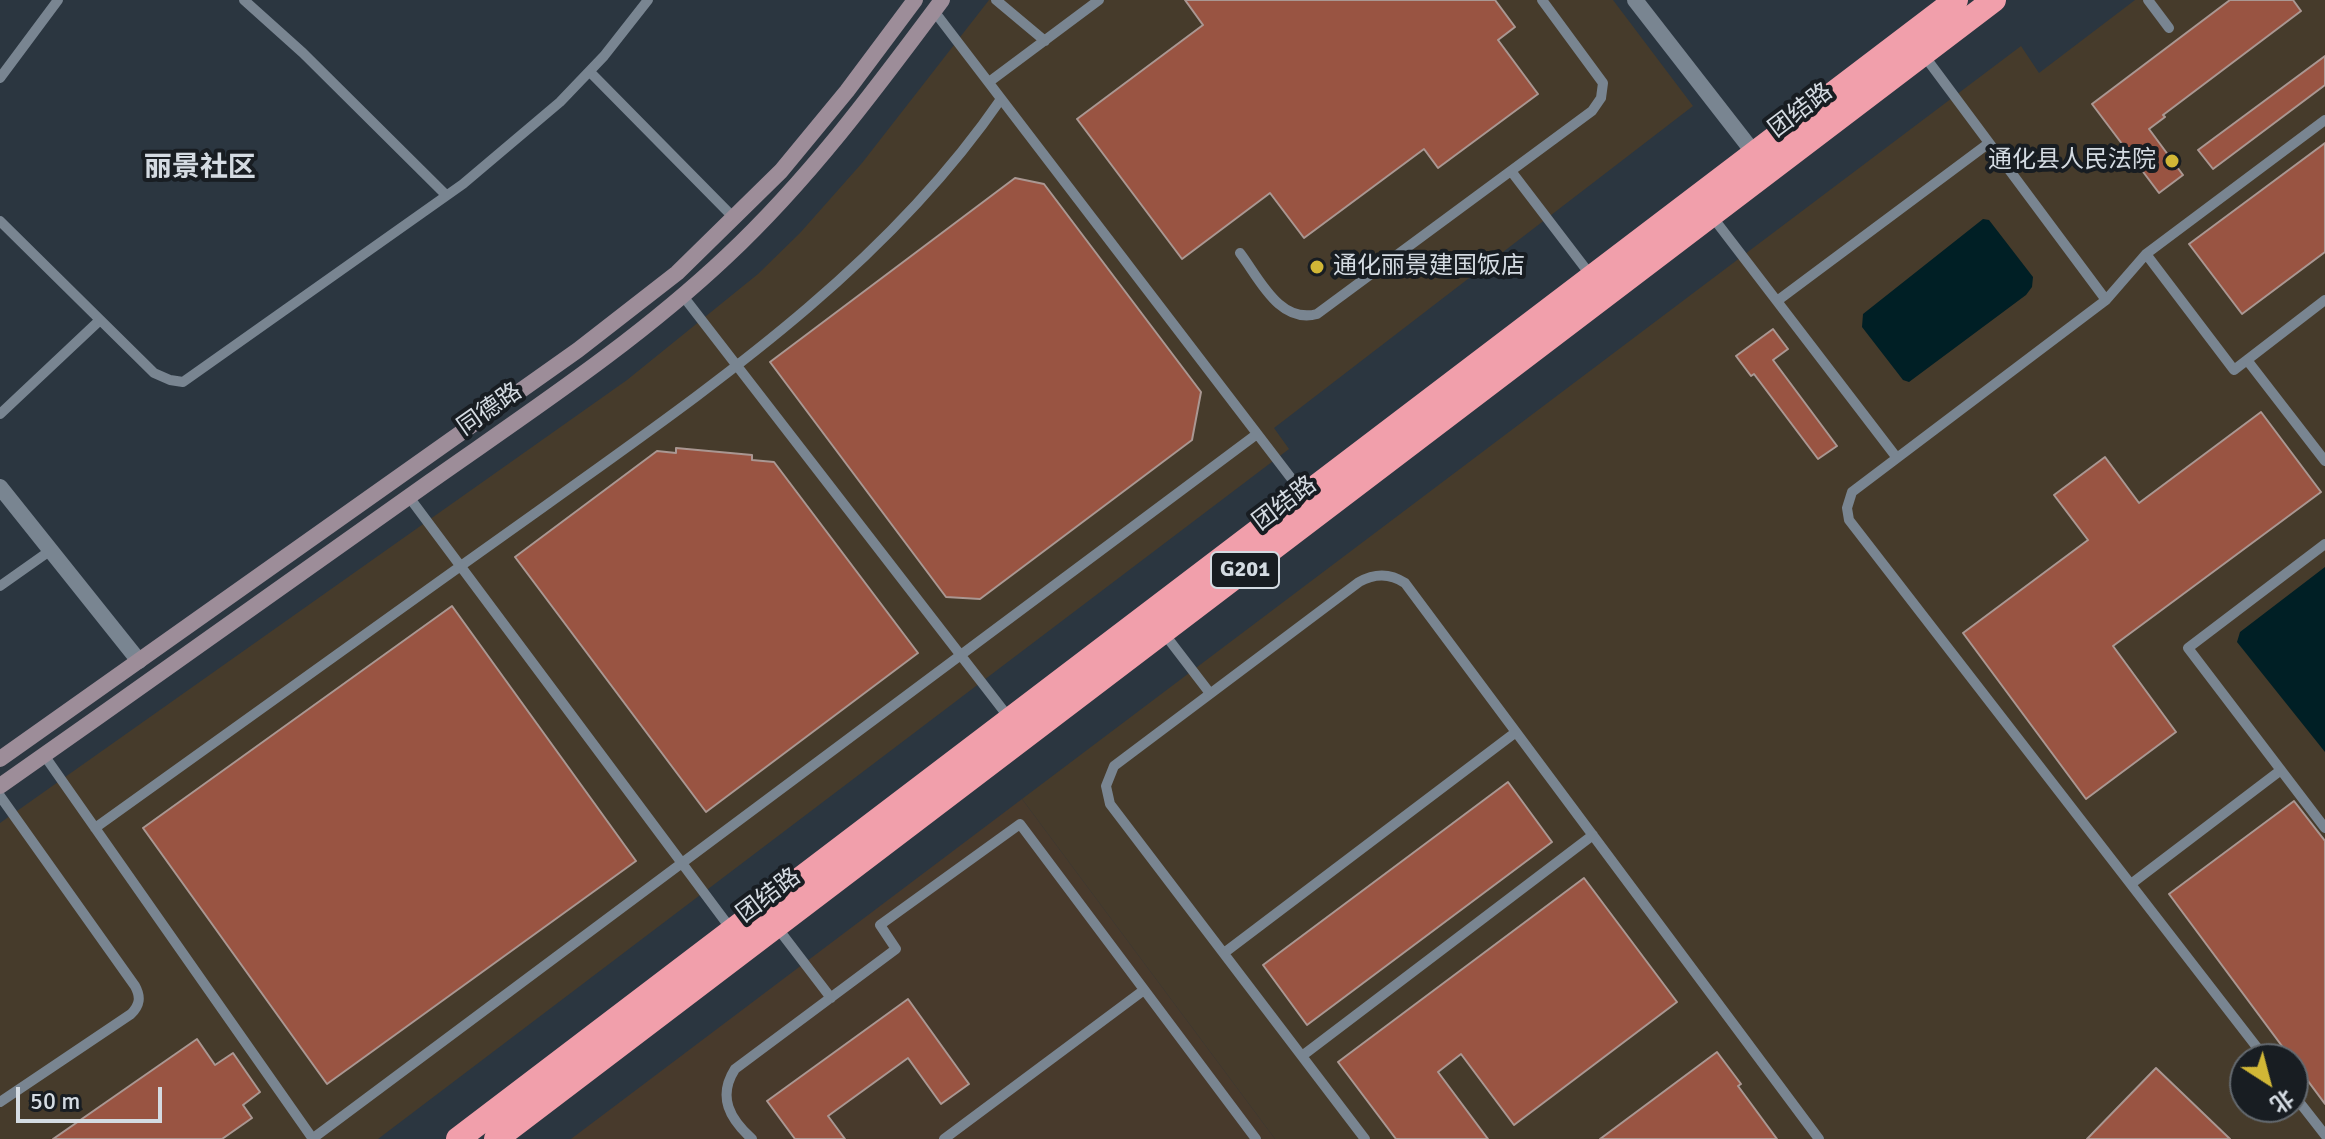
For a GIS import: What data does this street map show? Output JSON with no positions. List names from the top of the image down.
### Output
{
  "streets": {
    "highway": ["团结路", "G201"],
    "main road": ["同德路"]
  },
  "districts": ["丽景社区"],
  "places": ["通化县人民法院", "通化丽景建国饭店"],
  "scale_bar": "50 m",
  "north": "bottom right"
}
